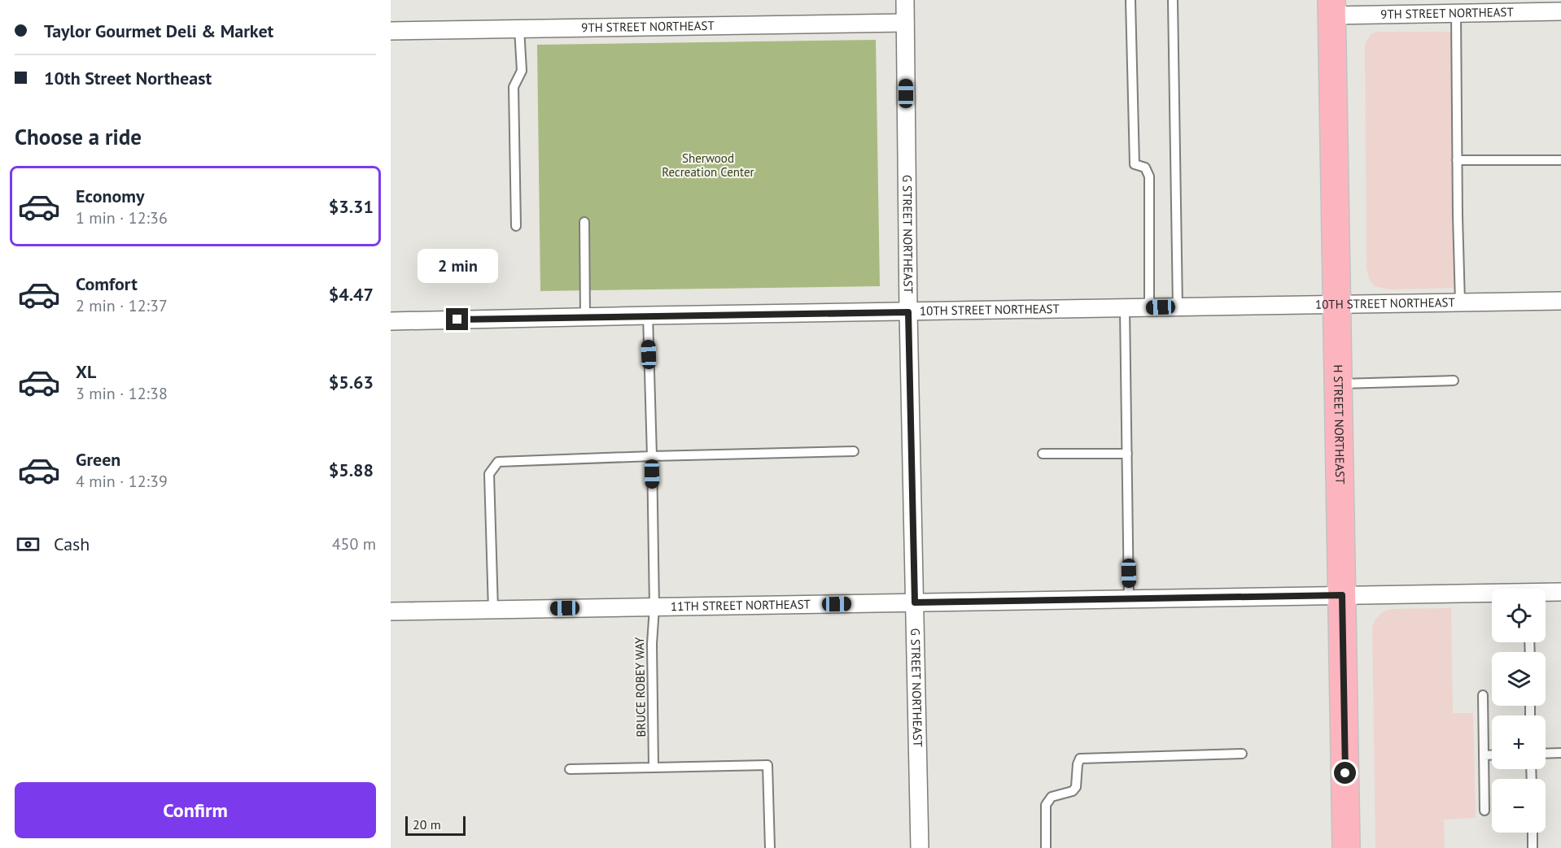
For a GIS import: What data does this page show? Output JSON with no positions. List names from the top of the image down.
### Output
{
  "streets": {
    "main road": ["H STREET NORTHEAST"],
    "street": [
      "9TH STREET NORTHEAST",
      "G STREET NORTHEAST",
      "10TH STREET NORTHEAST",
      "11TH STREET NORTHEAST"
    ],
    "lane": ["BRUCE ROBEY WAY"]
  },
  "crossings": [
    ["9TH STREET NORTHEAST", "G STREET NORTHEAST"],
    ["9TH STREET NORTHEAST", "H STREET NORTHEAST"],
    ["G STREET NORTHEAST", "10TH STREET NORTHEAST"],
    ["G STREET NORTHEAST", "11TH STREET NORTHEAST"],
    ["10TH STREET NORTHEAST", "H STREET NORTHEAST"],
    ["10TH STREET NORTHEAST", "BRUCE ROBEY WAY"],
    ["H STREET NORTHEAST", "11TH STREET NORTHEAST"],
    ["11TH STREET NORTHEAST", "BRUCE ROBEY WAY"]
  ],
  "parks": ["Sherwood Recreation Center"],
  "scale_bar": "20 m",
  "page": {
    "banner": ["Taylor Gourmet Deli & Market", "10th Street Northeast"],
    "heading": "Choose a ride",
    "list": [
      {
        "name": "Economy",
        "note": "1 min · 12:36",
        "value": "$3.31"
      },
      {
        "name": "Comfort",
        "note": "2 min · 12:37",
        "value": "$4.47"
      },
      {
        "name": "XL",
        "note": "3 min · 12:38",
        "value": "$5.63"
      },
      {
        "name": "Green",
        "note": "4 min · 12:39",
        "value": "$5.88"
      }
    ],
    "bubble": "2 min",
    "pay": ["Cash", "450 m"],
    "map_buttons": ["+", "−"],
    "buttons": "Confirm",
    "scale": "20 m"
  }
}
